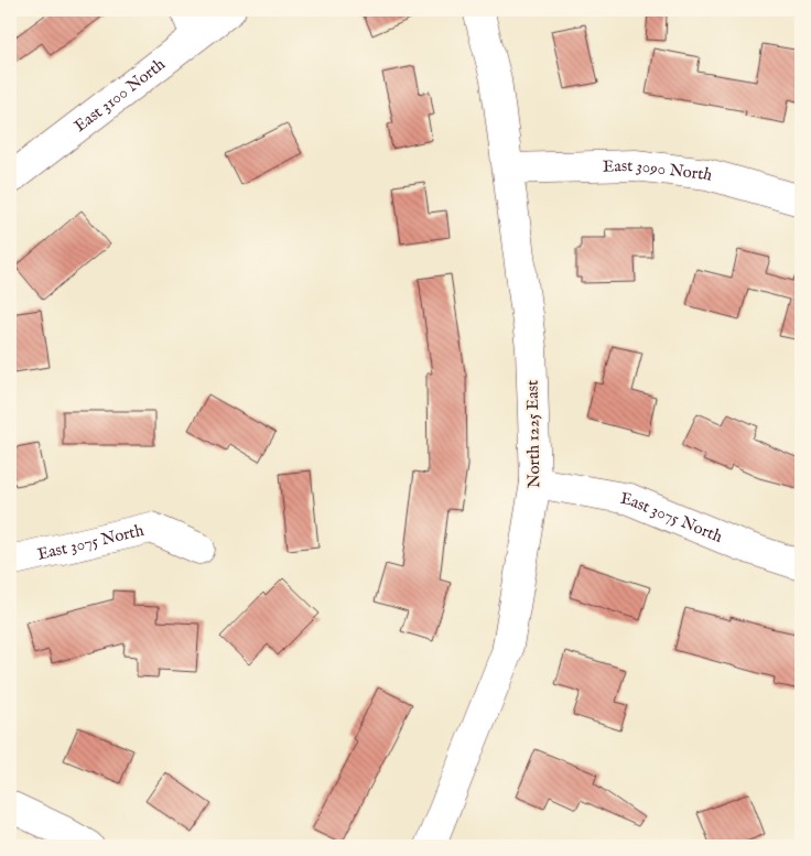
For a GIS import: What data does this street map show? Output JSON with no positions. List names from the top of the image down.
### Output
{
  "streets": {
    "street": [
      "East 3100 North",
      "East 3090 North",
      "North 1225 East",
      "East 3075 North"
    ]
  },
  "crossings": [
    ["East 3090 North", "North 1225 East"],
    ["North 1225 East", "East 3075 North"]
  ]
}
